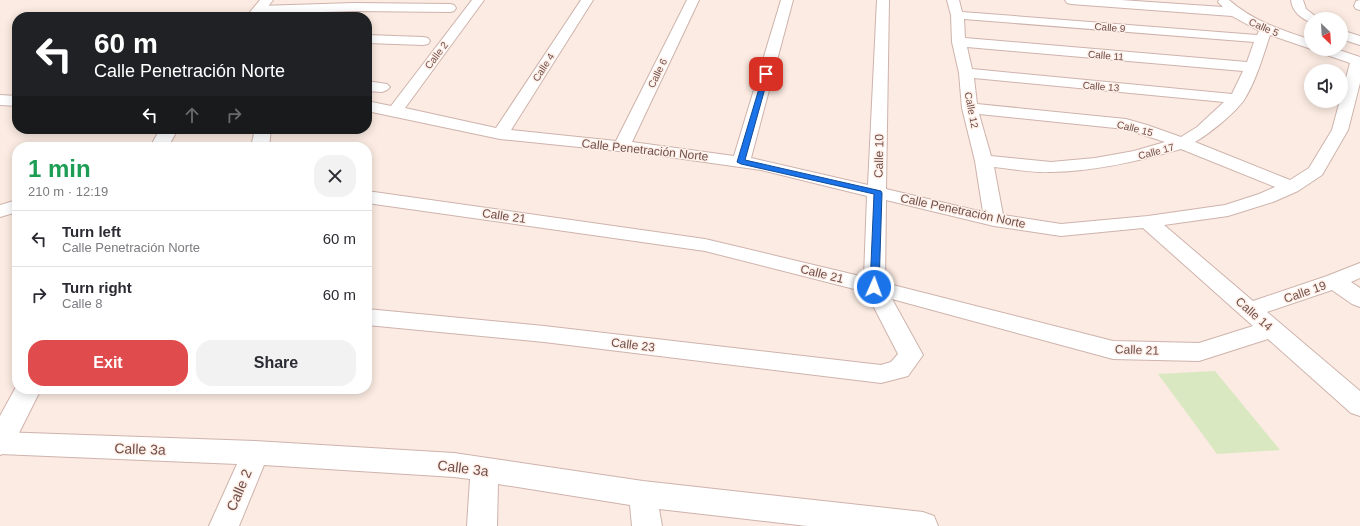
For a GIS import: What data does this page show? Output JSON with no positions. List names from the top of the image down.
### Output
{
  "streets": {
    "street": [
      "Calle 9",
      "Calle 5",
      "Calle 2",
      "Calle 11",
      "Calle 4",
      "Calle 6",
      "Calle 13",
      "Calle 12",
      "Calle 15",
      "Calle Penetración Norte",
      "Calle 17",
      "Calle 10",
      "Calle 21",
      "Calle 19",
      "Calle 14",
      "Calle 23",
      "Calle 3a"
    ]
  },
  "crossings": [
    ["Calle 9", "Calle 5"],
    ["Calle 9", "Calle 12"],
    ["Calle 9", "Calle 17"],
    ["Calle 5", "Calle 17"],
    ["Calle 2", "Calle Penetración Norte"],
    ["Calle 2", "Calle 3a"],
    ["Calle 11", "Calle 12"],
    ["Calle 11", "Calle 17"],
    ["Calle 4", "Calle Penetración Norte"],
    ["Calle 6", "Calle Penetración Norte"],
    ["Calle 13", "Calle 12"],
    ["Calle 13", "Calle 17"],
    ["Calle 12", "Calle 15"],
    ["Calle 12", "Calle Penetración Norte"],
    ["Calle 12", "Calle 17"],
    ["Calle 15", "Calle Penetración Norte"],
    ["Calle 15", "Calle 17"],
    ["Calle Penetración Norte", "Calle 10"],
    ["Calle Penetración Norte", "Calle 14"],
    ["Calle 10", "Calle 21"],
    ["Calle 10", "Calle 23"],
    ["Calle 21", "Calle 14"],
    ["Calle 21", "Calle 23"],
    ["Calle 19", "Calle 14"]
  ],
  "north": "bottom right",
  "page": {
    "turn": ["60 m", "Calle Penetración Norte"],
    "heading": ["1 min", "210 m · 12:19"],
    "list": [
      {
        "name": "Turn left",
        "note": "Calle Penetración Norte",
        "value": "60 m"
      },
      {
        "name": "Turn right",
        "note": "Calle 8",
        "value": "60 m"
      }
    ],
    "buttons": ["Exit", "Share"]
  }
}
